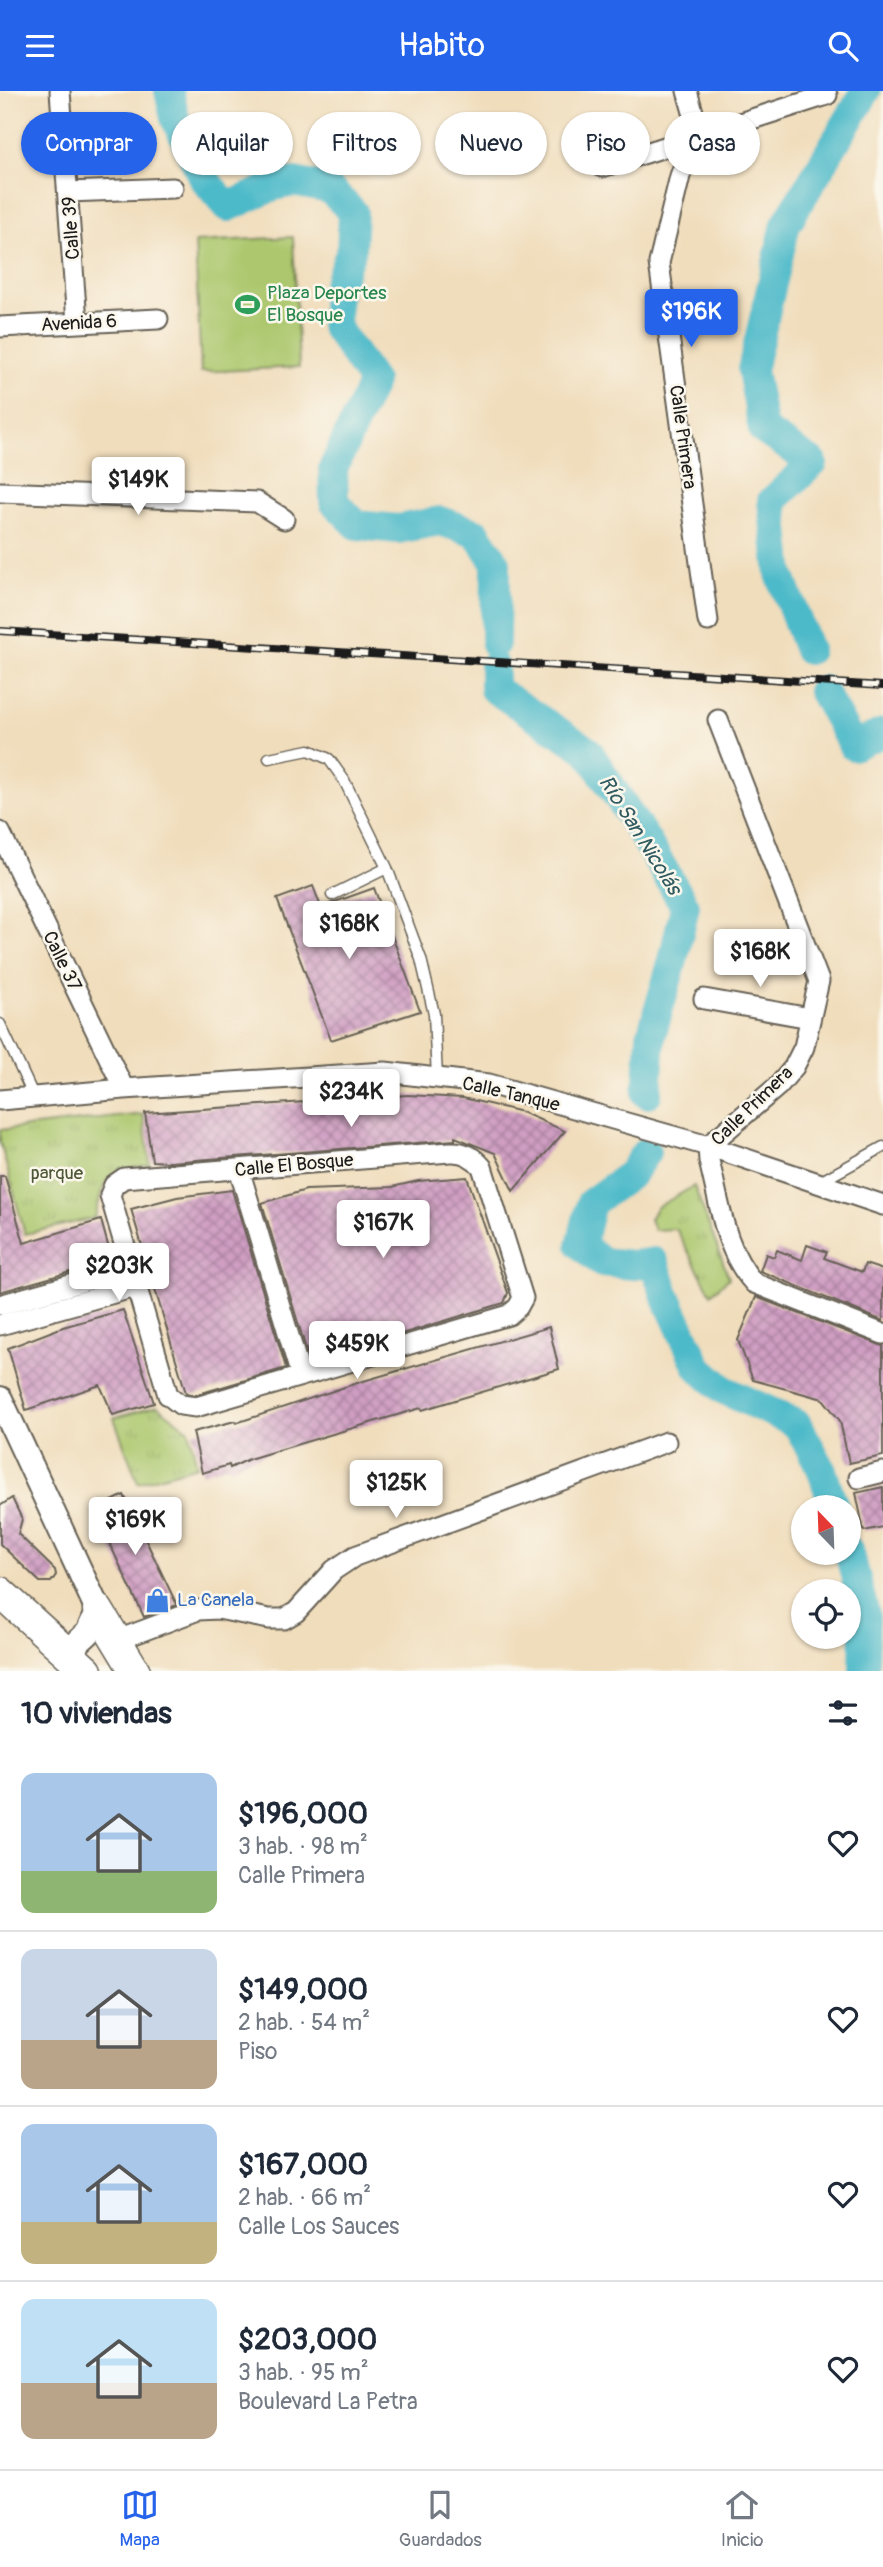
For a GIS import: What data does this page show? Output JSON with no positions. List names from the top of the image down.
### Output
{
  "streets": {
    "street": [
      "Calle 39",
      "Avenida 6",
      "Calle Primera",
      "Calle 37",
      "Calle Tanque",
      "Calle El Bosque"
    ]
  },
  "crossings": [
    ["Calle 39", "Avenida 6"],
    ["Calle Primera", "Calle Tanque"],
    ["Calle 37", "Calle Tanque"]
  ],
  "water": ["Río San Nicolás"],
  "parks": ["parque"],
  "places": {
    "sports": ["Plaza Deportes El Bosque"],
    "shop": ["La Canela"]
  },
  "north": "top left",
  "page": {
    "header": "Habito",
    "chip": [
      "Comprar",
      "Alquilar",
      "Filtros",
      "Nuevo",
      "Piso",
      "Casa"
    ],
    "price": [
      "$196K",
      "$149K",
      "$168K",
      "$168K",
      "$234K",
      "$167K",
      "$203K",
      "$459K",
      "$125K",
      "$169K"
    ],
    "heading": "10 viviendas",
    "list": [
      {
        "name": "$196,000",
        "note": "3 hab. · 98 m² · Calle Primera"
      },
      {
        "name": "$149,000",
        "note": "2 hab. · 54 m² · Piso"
      },
      {
        "name": "$167,000",
        "note": "2 hab. · 66 m² · Calle Los Sauces"
      },
      {
        "name": "$203,000",
        "note": "3 hab. · 95 m² · Boulevard La Petra"
      }
    ],
    "tabs": ["Mapa", "Guardados", "Inicio"]
  }
}
